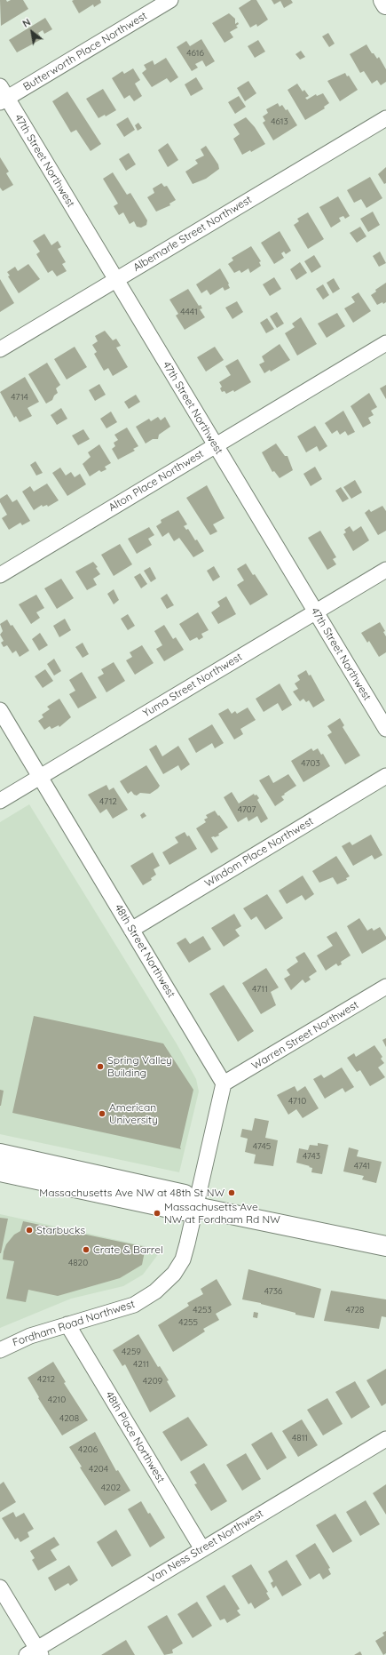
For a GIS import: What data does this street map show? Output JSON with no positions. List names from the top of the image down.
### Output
{
  "streets": {
    "street": [
      "Butterworth Place Northwest",
      "47th Street Northwest",
      "Albemarle Street Northwest",
      "Alton Place Northwest",
      "Yuma Street Northwest",
      "Windom Place Northwest",
      "48th Street Northwest",
      "Warren Street Northwest",
      "Fordham Road Northwest",
      "48th Place Northwest",
      "Van Ness Street Northwest"
    ]
  },
  "crossings": [
    ["Butterworth Place Northwest", "47th Street Northwest"],
    ["47th Street Northwest", "Albemarle Street Northwest"],
    ["47th Street Northwest", "Alton Place Northwest"],
    ["47th Street Northwest", "Yuma Street Northwest"],
    ["Yuma Street Northwest", "48th Street Northwest"],
    ["Windom Place Northwest", "48th Street Northwest"],
    ["48th Street Northwest", "Warren Street Northwest"],
    ["Fordham Road Northwest", "48th Place Northwest"],
    ["48th Place Northwest", "Van Ness Street Northwest"]
  ],
  "places": [
    "Spring Valley Building",
    "American University",
    "Massachusetts Ave NW at 48th St NW",
    "Massachusetts Ave NW at Fordham Rd NW",
    "Starbucks",
    "Crate & Barrel"
  ],
  "house_numbers": [
    "4616",
    "4613",
    "4441",
    "4714",
    "4703",
    "4712",
    "4707",
    "4711",
    "4710",
    "4745",
    "4743",
    "4741",
    "4820",
    "4736",
    "4253",
    "4728",
    "4255",
    "4259",
    "4211",
    "4212",
    "4209",
    "4210",
    "4208",
    "4811",
    "4206",
    "4204",
    "4202"
  ],
  "north": "top left"
}
